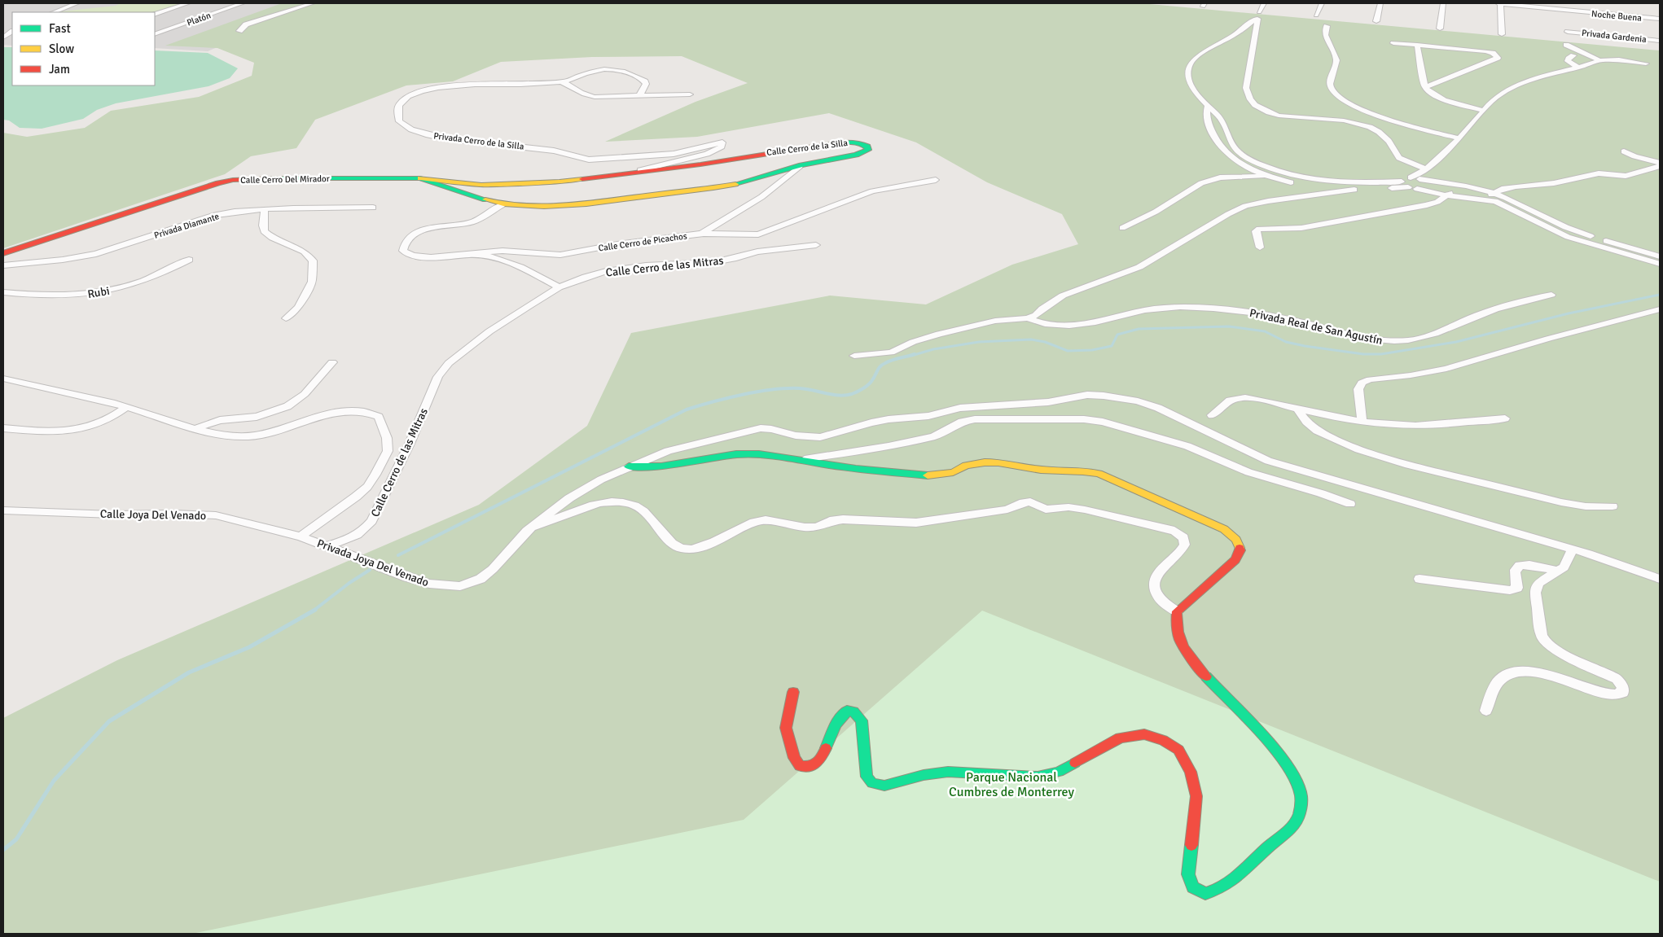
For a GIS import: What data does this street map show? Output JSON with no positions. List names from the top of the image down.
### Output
{
  "streets": {
    "street": [
      "Noche Buena",
      "Platón",
      "Privada Gardenia",
      "Privada Cerro de la Silla",
      "Calle Cerro de la Silla",
      "Calle Cerro Del Mirador",
      "Privada Diamante",
      "Calle Cerro de Picachos",
      "Calle Cerro de las Mitras",
      "Rubi",
      "Privada Real de San Agustín",
      "Calle Joya Del Venado",
      "Privada Joya Del Venado"
    ]
  },
  "crossings": [
    ["Privada Cerro de la Silla", "Calle Cerro de la Silla"],
    ["Calle Cerro de la Silla", "Calle Cerro Del Mirador"],
    ["Calle Cerro de la Silla", "Calle Cerro de Picachos"],
    ["Calle Cerro de las Mitras", "Privada Joya Del Venado"],
    ["Calle Joya Del Venado", "Privada Joya Del Venado"]
  ],
  "parks": ["Parque Nacional Cumbres de Monterrey"],
  "legend": ["Fast", "Slow", "Jam"]
}
